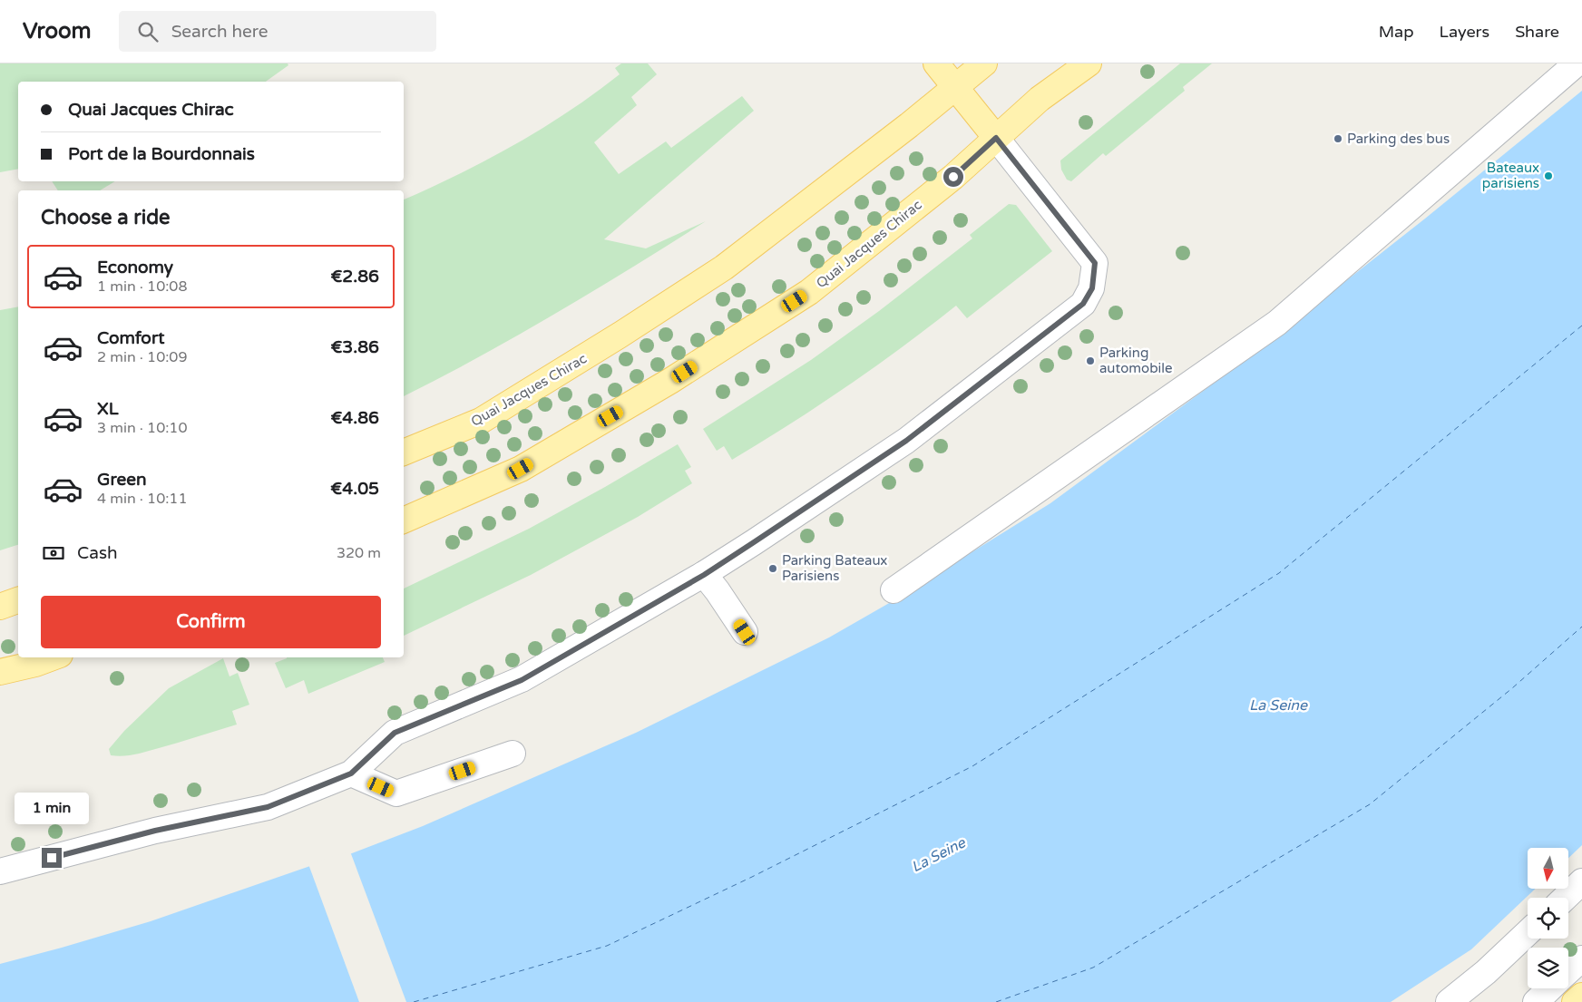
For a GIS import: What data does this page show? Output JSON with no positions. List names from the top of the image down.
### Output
{
  "streets": {
    "main road": ["Quai Jacques Chirac"]
  },
  "water": ["La Seine"],
  "places": [
    "Parking des bus",
    "Bateaux parisiens",
    "Parking automobile",
    "Parking Bateaux Parisiens"
  ],
  "north": "bottom",
  "page": {
    "header": "Vroom",
    "search": "Search here",
    "nav": ["Map", "Layers", "Share"],
    "banner": ["Quai Jacques Chirac", "Port de la Bourdonnais"],
    "heading": "Choose a ride",
    "list": [
      {
        "name": "Economy",
        "note": "1 min · 10:08",
        "value": "€2.86"
      },
      {
        "name": "Comfort",
        "note": "2 min · 10:09",
        "value": "€3.86"
      },
      {
        "name": "XL",
        "note": "3 min · 10:10",
        "value": "€4.86"
      },
      {
        "name": "Green",
        "note": "4 min · 10:11",
        "value": "€4.05"
      }
    ],
    "pay": ["Cash", "320 m"],
    "buttons": "Confirm",
    "bubble": "1 min"
  }
}
